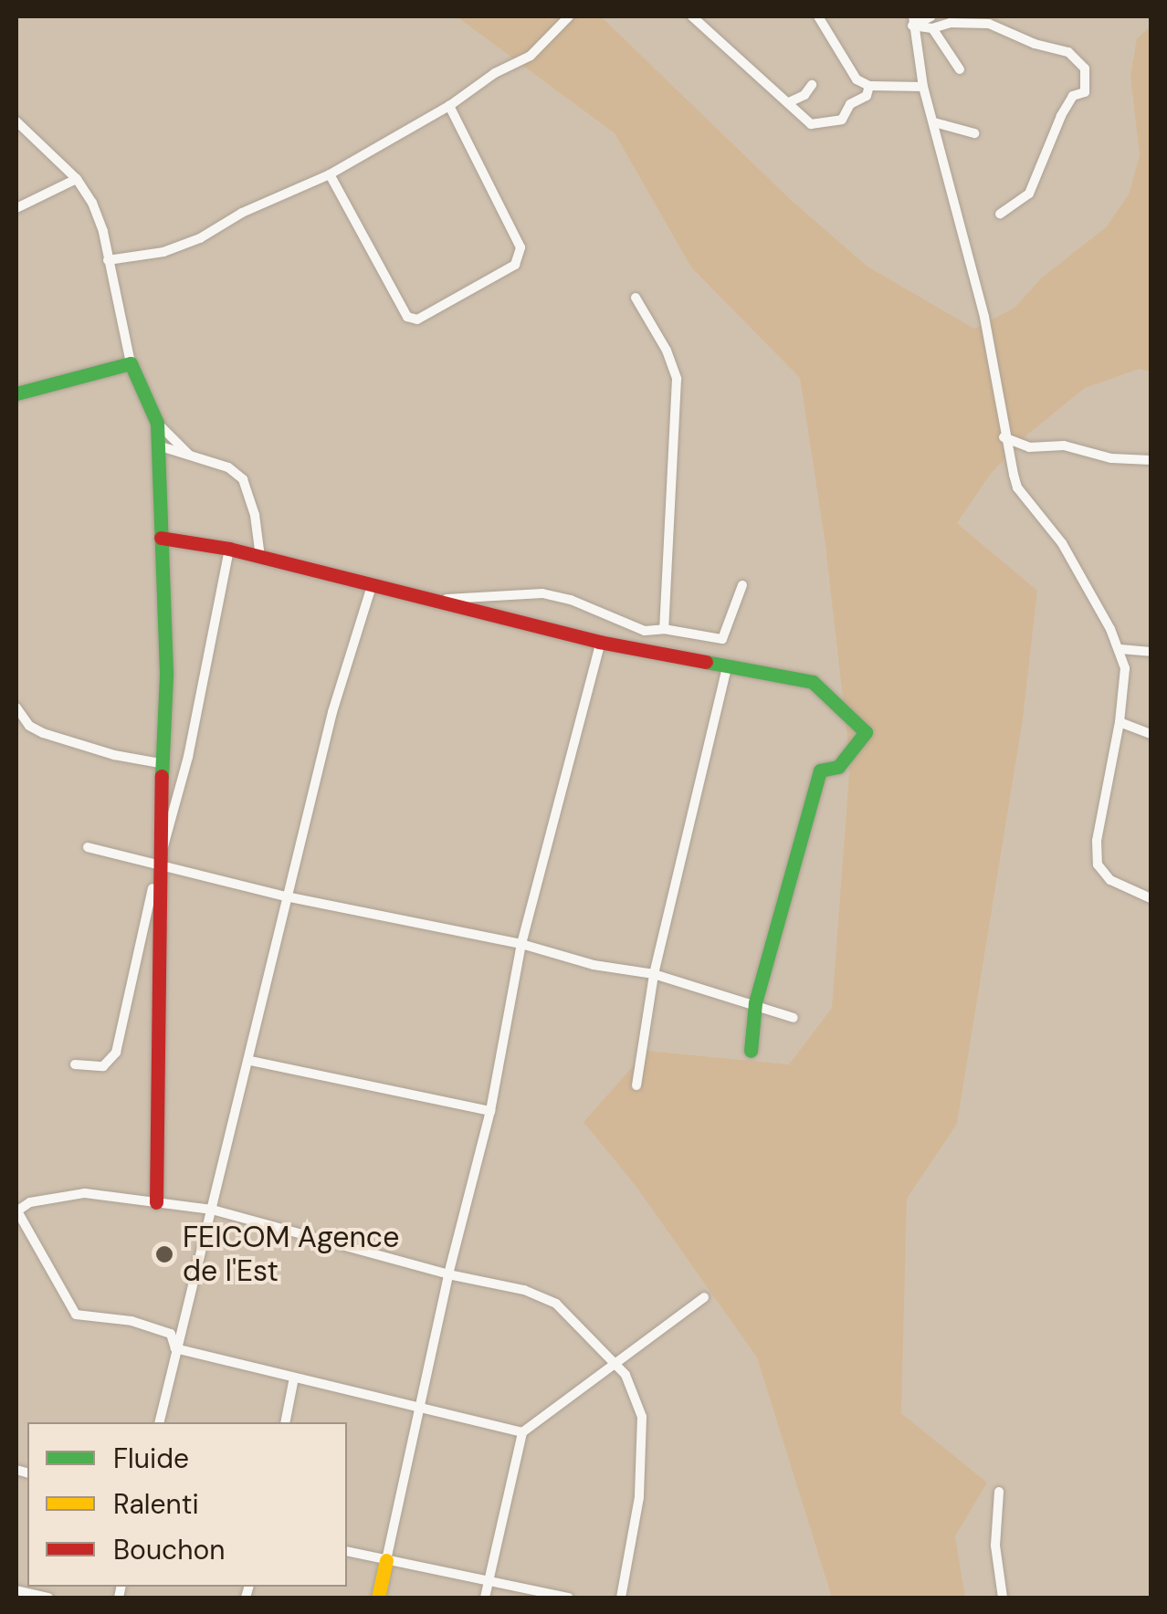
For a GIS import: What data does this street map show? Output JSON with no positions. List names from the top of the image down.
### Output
{
  "places": ["FEICOM Agence de l'Est"],
  "legend": ["Fluide", "Ralenti", "Bouchon"]
}
